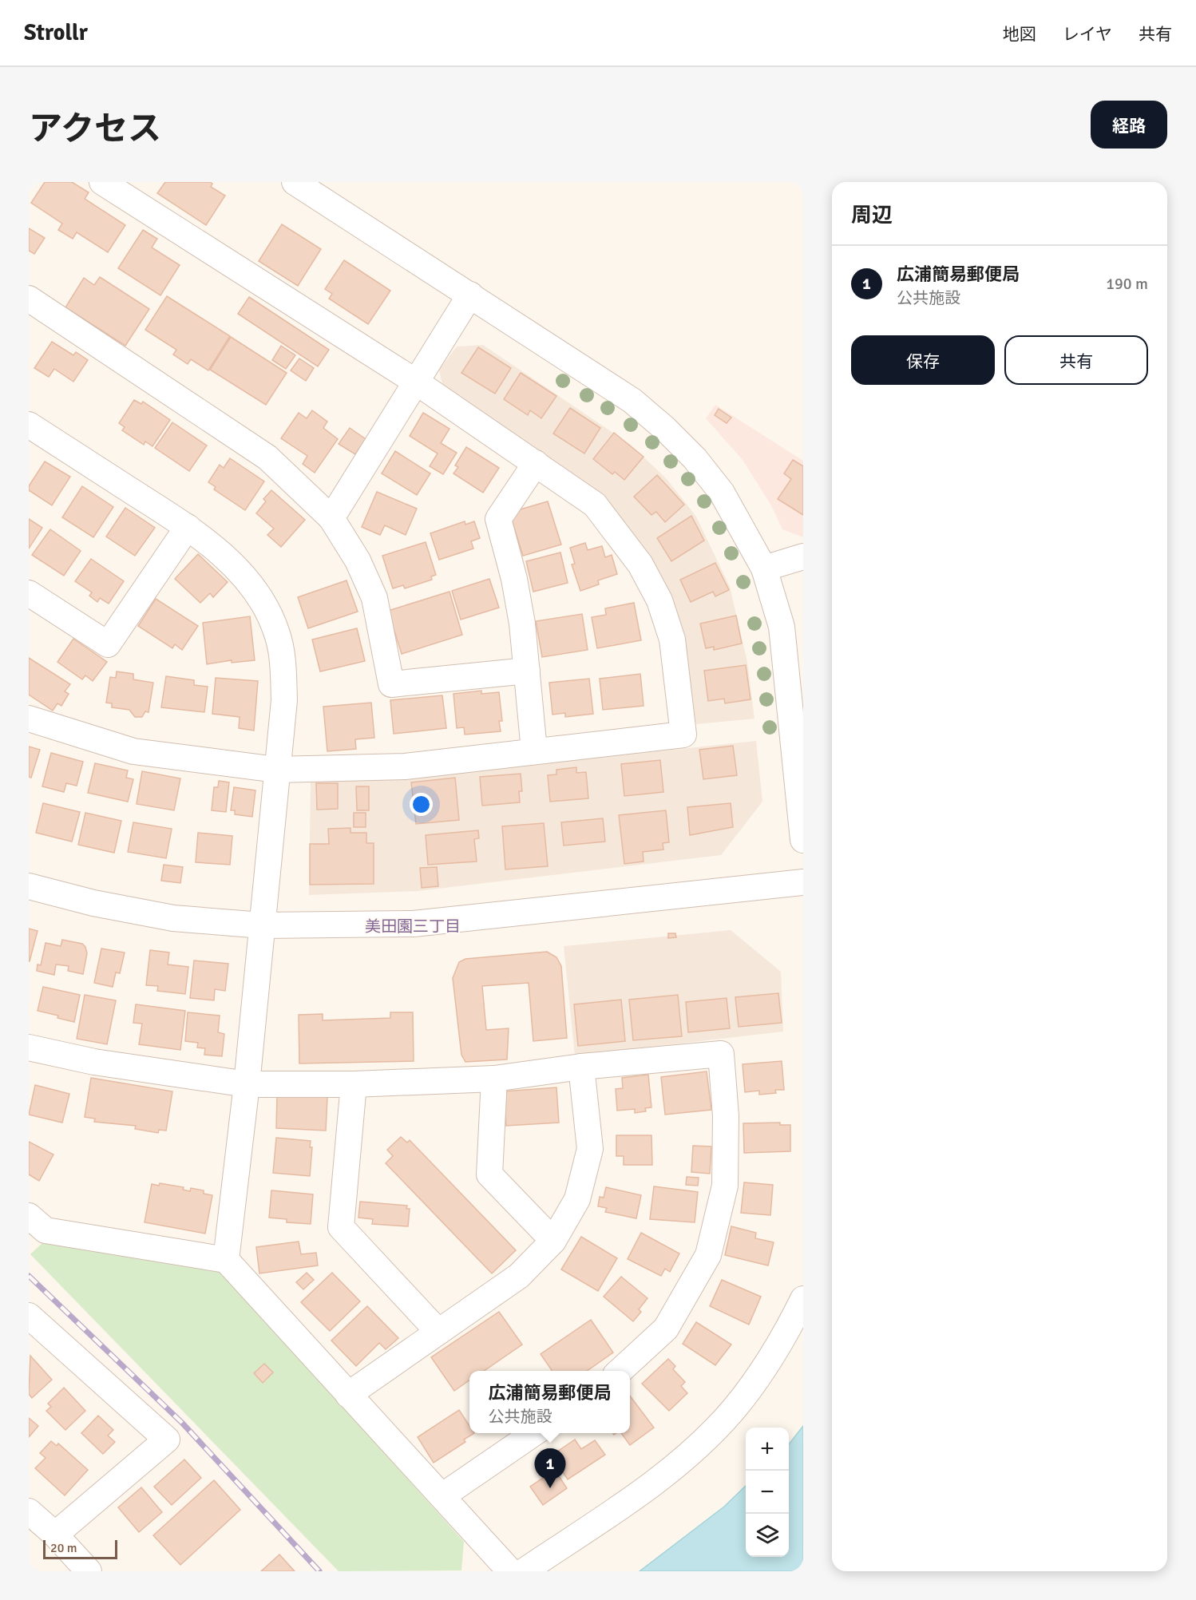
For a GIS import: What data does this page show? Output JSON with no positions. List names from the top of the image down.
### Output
{
  "districts": ["美田園三丁目"],
  "scale_bar": "20 m",
  "page": {
    "header": "Strollr",
    "nav": ["地図", "レイヤ", "共有"],
    "title": "アクセス",
    "buttons": [
      "経路",
      ["保存", "共有"]
    ],
    "heading": "周辺",
    "list": [
      {
        "mark": "1",
        "name": "広浦簡易郵便局",
        "note": "公共施設",
        "value": "190 m"
      }
    ],
    "popup": ["広浦簡易郵便局", "公共施設"],
    "map_buttons": ["+", "−"],
    "pins": "1",
    "scale": "20 m"
  }
}
